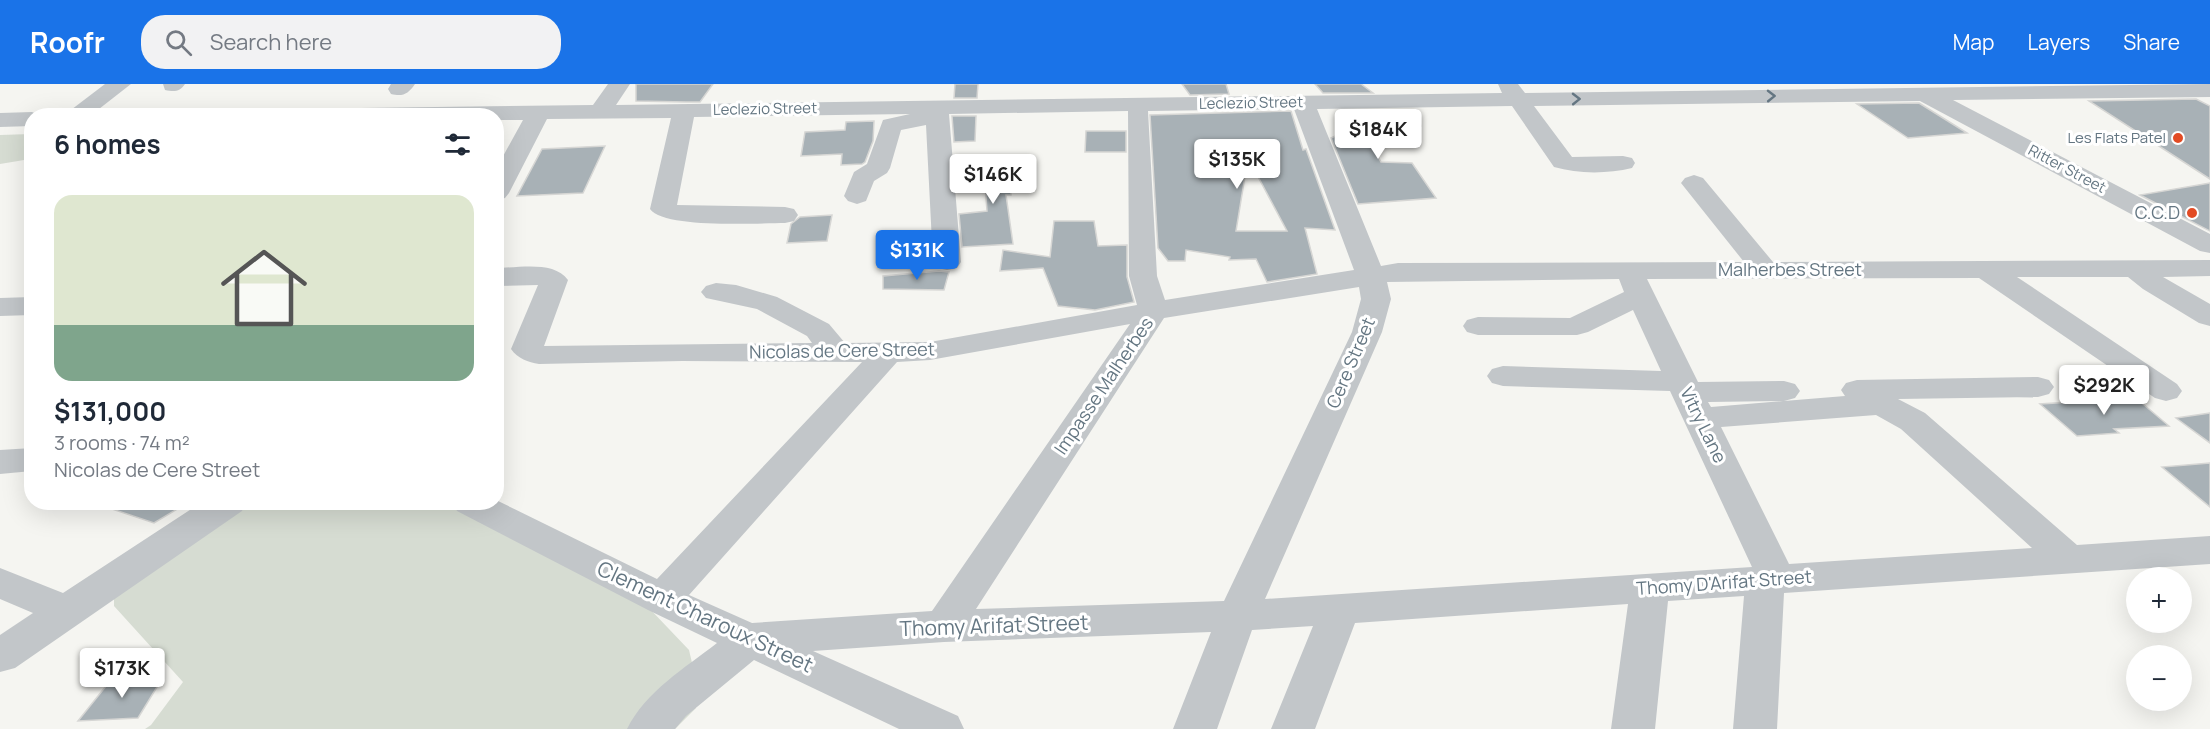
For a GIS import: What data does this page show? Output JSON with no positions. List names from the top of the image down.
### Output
{
  "streets": {
    "street": [
      "Leclezio Street",
      "Ritter Street",
      "Malherbes Street",
      "Nicolas de Cere Street",
      "Cere Street",
      "Impasse Malherbes",
      "Vitry Lane",
      "Thomy D'Arifat Street",
      "Clement Charoux Street",
      "Thomy Arifat Street"
    ]
  },
  "crossings": [
    ["Leclezio Street", "Ritter Street"],
    ["Leclezio Street", "Cere Street"],
    ["Malherbes Street", "Nicolas de Cere Street"],
    ["Malherbes Street", "Cere Street"],
    ["Malherbes Street", "Vitry Lane"],
    ["Nicolas de Cere Street", "Cere Street"],
    ["Nicolas de Cere Street", "Impasse Malherbes"],
    ["Cere Street", "Thomy D'Arifat Street"],
    ["Cere Street", "Thomy Arifat Street"],
    ["Impasse Malherbes", "Thomy Arifat Street"],
    ["Vitry Lane", "Thomy D'Arifat Street"],
    ["Thomy D'Arifat Street", "Thomy Arifat Street"],
    ["Clement Charoux Street", "Thomy Arifat Street"]
  ],
  "places": ["Les Flats Patel", "C.C.D"],
  "page": {
    "header": "Roofr",
    "search": "Search here",
    "nav": ["Map", "Layers", "Share"],
    "heading": "6 homes",
    "price": [
      "$184K",
      "$135K",
      "$146K",
      "$131K",
      "$292K",
      "$173K"
    ],
    "list": [
      {
        "name": "$131,000",
        "note": "3 rooms · 74 m² · Nicolas de Cere Street"
      }
    ],
    "map_buttons": ["+", "−"]
  }
}
